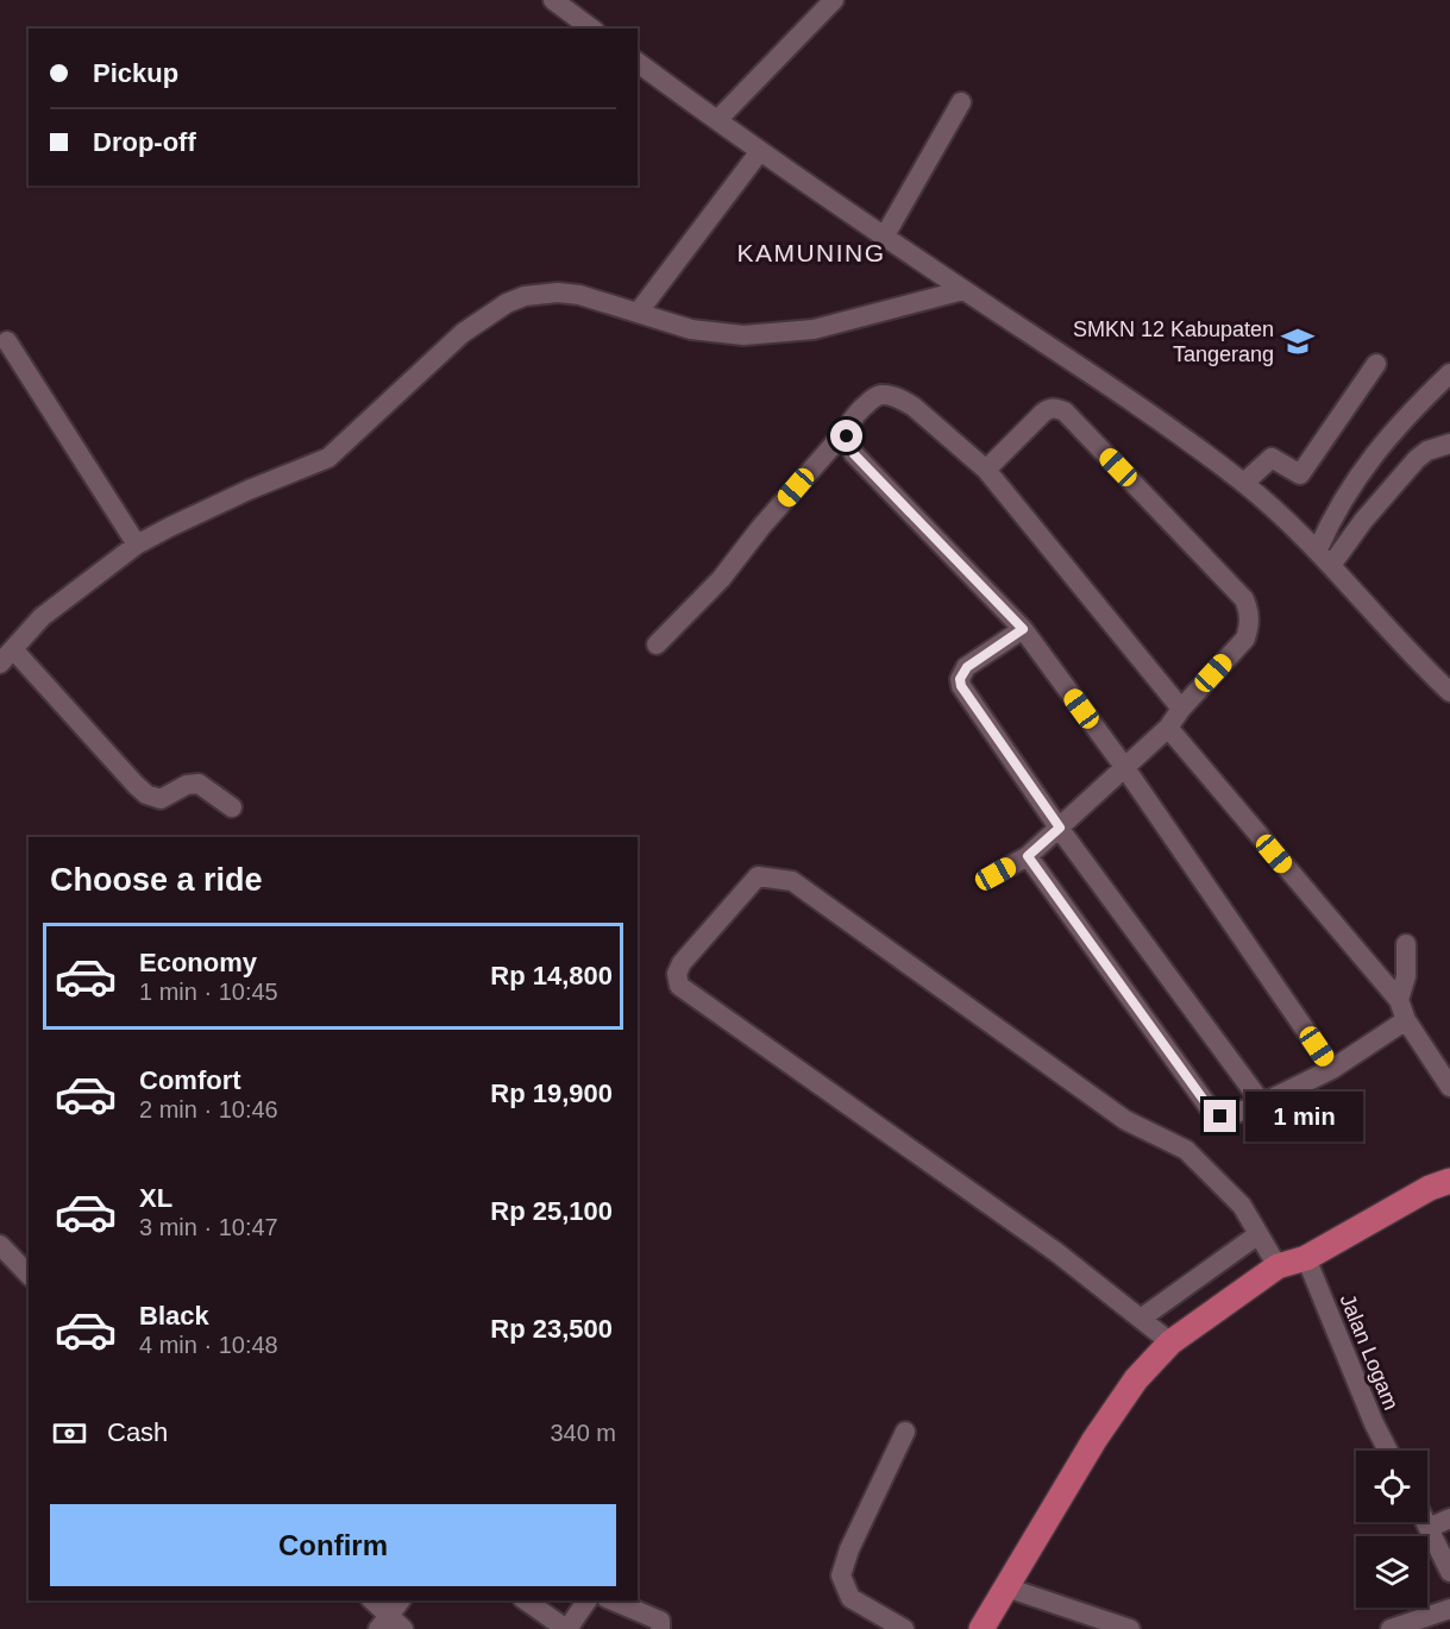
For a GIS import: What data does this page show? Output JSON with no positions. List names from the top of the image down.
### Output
{
  "streets": {
    "street": ["Jalan Logam"]
  },
  "districts": ["KAMUNING"],
  "places": {
    "school or university": ["SMKN 12 Kabupaten Tangerang"]
  },
  "page": {
    "banner": ["Pickup", "Drop-off"],
    "heading": "Choose a ride",
    "list": [
      {
        "name": "Economy",
        "note": "1 min · 10:45",
        "value": "Rp 14,800"
      },
      {
        "name": "Comfort",
        "note": "2 min · 10:46",
        "value": "Rp 19,900"
      },
      {
        "name": "XL",
        "note": "3 min · 10:47",
        "value": "Rp 25,100"
      },
      {
        "name": "Black",
        "note": "4 min · 10:48",
        "value": "Rp 23,500"
      }
    ],
    "bubble": "1 min",
    "pay": ["Cash", "340 m"],
    "buttons": "Confirm"
  }
}
